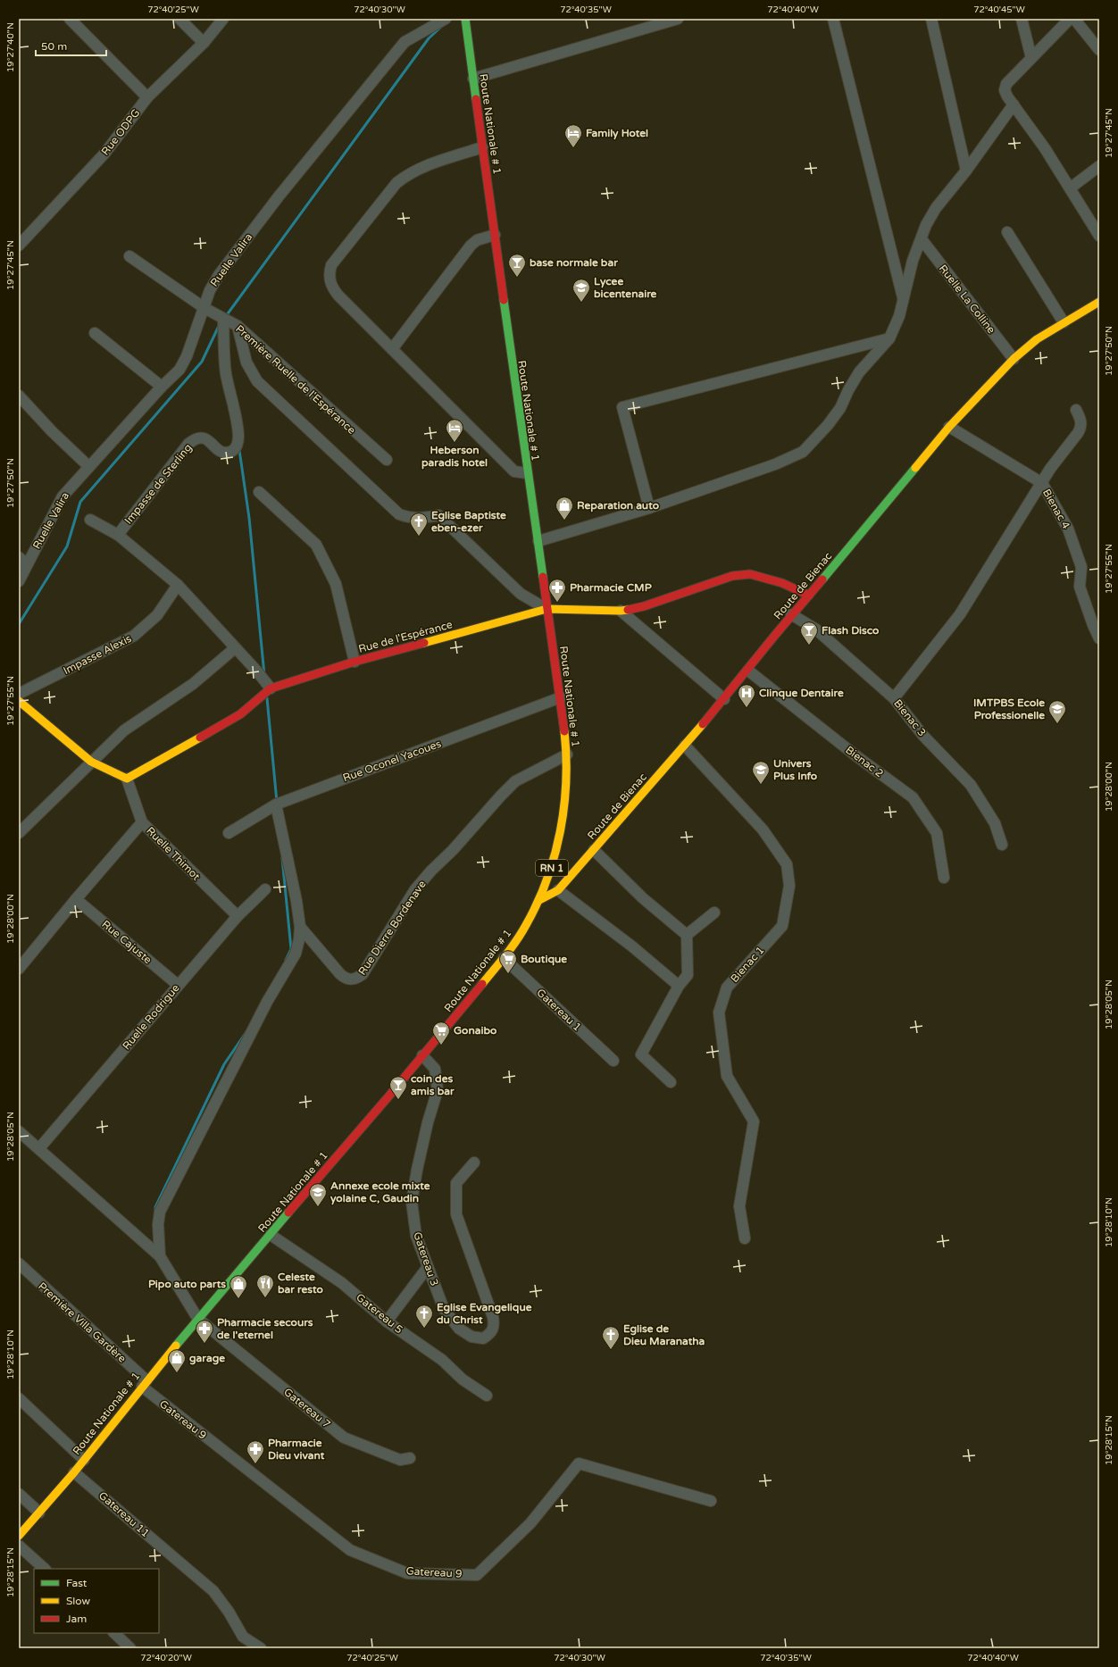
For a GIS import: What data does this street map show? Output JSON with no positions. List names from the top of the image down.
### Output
{
  "streets": {
    "main road": [
      "Route Nationale # 1",
      "Route de Bienac",
      "Rue de l'Espérance",
      "RN 1"
    ],
    "street": [
      "Rue ODPG",
      "Ruelle Valira",
      "Ruelle La Colline",
      "Première Ruelle de l'Espérance",
      "Impasse de Sterling",
      "Bienac 4",
      "Impasse Alexis",
      "Bienac 3",
      "Rue Oconel Yacoues",
      "Bienac 2",
      "Ruelle Thimot",
      "Rue Dierre Bordenave",
      "Rue Cajuste",
      "Bienac 1",
      "Gatereau 1",
      "Ruelle Rodrigue",
      "Gatereau 3",
      "Gatereau 5",
      "Première Villa Gardère",
      "Gatereau 7",
      "Gatereau 9",
      "Gatereau 11"
    ]
  },
  "crossings": [
    ["Route Nationale # 1", "Route de Bienac"],
    ["Route Nationale # 1", "Rue de l'Espérance"],
    ["Route Nationale # 1", "Rue Oconel Yacoues"],
    ["Route Nationale # 1", "Rue Dierre Bordenave"],
    ["Route Nationale # 1", "Gatereau 1"],
    ["Route Nationale # 1", "Gatereau 3"],
    ["Route Nationale # 1", "Gatereau 5"],
    ["Route Nationale # 1", "Première Villa Gardère"],
    ["Route Nationale # 1", "Gatereau 7"],
    ["Route Nationale # 1", "Gatereau 9"],
    ["Route Nationale # 1", "Gatereau 11"],
    ["Ruelle Valira", "Première Ruelle de l'Espérance"],
    ["Ruelle La Colline", "Route de Bienac"],
    ["Première Ruelle de l'Espérance", "Impasse de Sterling"],
    ["Bienac 4", "Route de Bienac"],
    ["Route de Bienac", "Rue de l'Espérance"],
    ["Route de Bienac", "Bienac 3"],
    ["Route de Bienac", "Bienac 2"],
    ["Route de Bienac", "Bienac 1"],
    ["Ruelle Thimot", "Ruelle Rodrigue"],
    ["Rue Cajuste", "Ruelle Rodrigue"],
    ["Première Villa Gardère", "Gatereau 9"]
  ],
  "places": {
    "hotel": ["Family Hotel", "Heberson paradis hotel"],
    "bar": ["base normale bar", "Flash Disco", "coin des amis bar"],
    "school or university": [
      "Lycee bicentenaire",
      "IMTPBS Ecole Professionelle",
      "Univers Plus Info",
      "Annexe ecole mixte yolaine C, Gaudin"
    ],
    "shop": ["Reparation auto", "Pipo auto parts", "garage"],
    "church": ["Eglise Baptiste eben-ezer", "Eglise Evangelique du Christ", "Eglise de Dieu Maranatha"],
    "pharmacy": ["Pharmacie CMP", "Pharmacie secours de l'eternel", "Pharmacie Dieu vivant"],
    "hospital": ["Clinque Dentaire"],
    "supermarket": ["Boutique", "Gonaibo"],
    "restaurant": ["Celeste bar resto"]
  },
  "legend": ["Fast", "Slow", "Jam"],
  "scale_bar": "50 m",
  "coordinates": [
    "72°40'25\"W",
    "72°40'30\"W",
    "72°40'35\"W",
    "72°40'40\"W",
    "72°40'45\"W",
    "19°27'40\"N",
    "19°27'45\"N",
    "19°27'50\"N",
    "19°27'55\"N",
    "19°28'00\"N",
    "19°28'05\"N",
    "19°28'10\"N",
    "19°28'15\"N",
    "72°40'20\"W"
  ]
}
